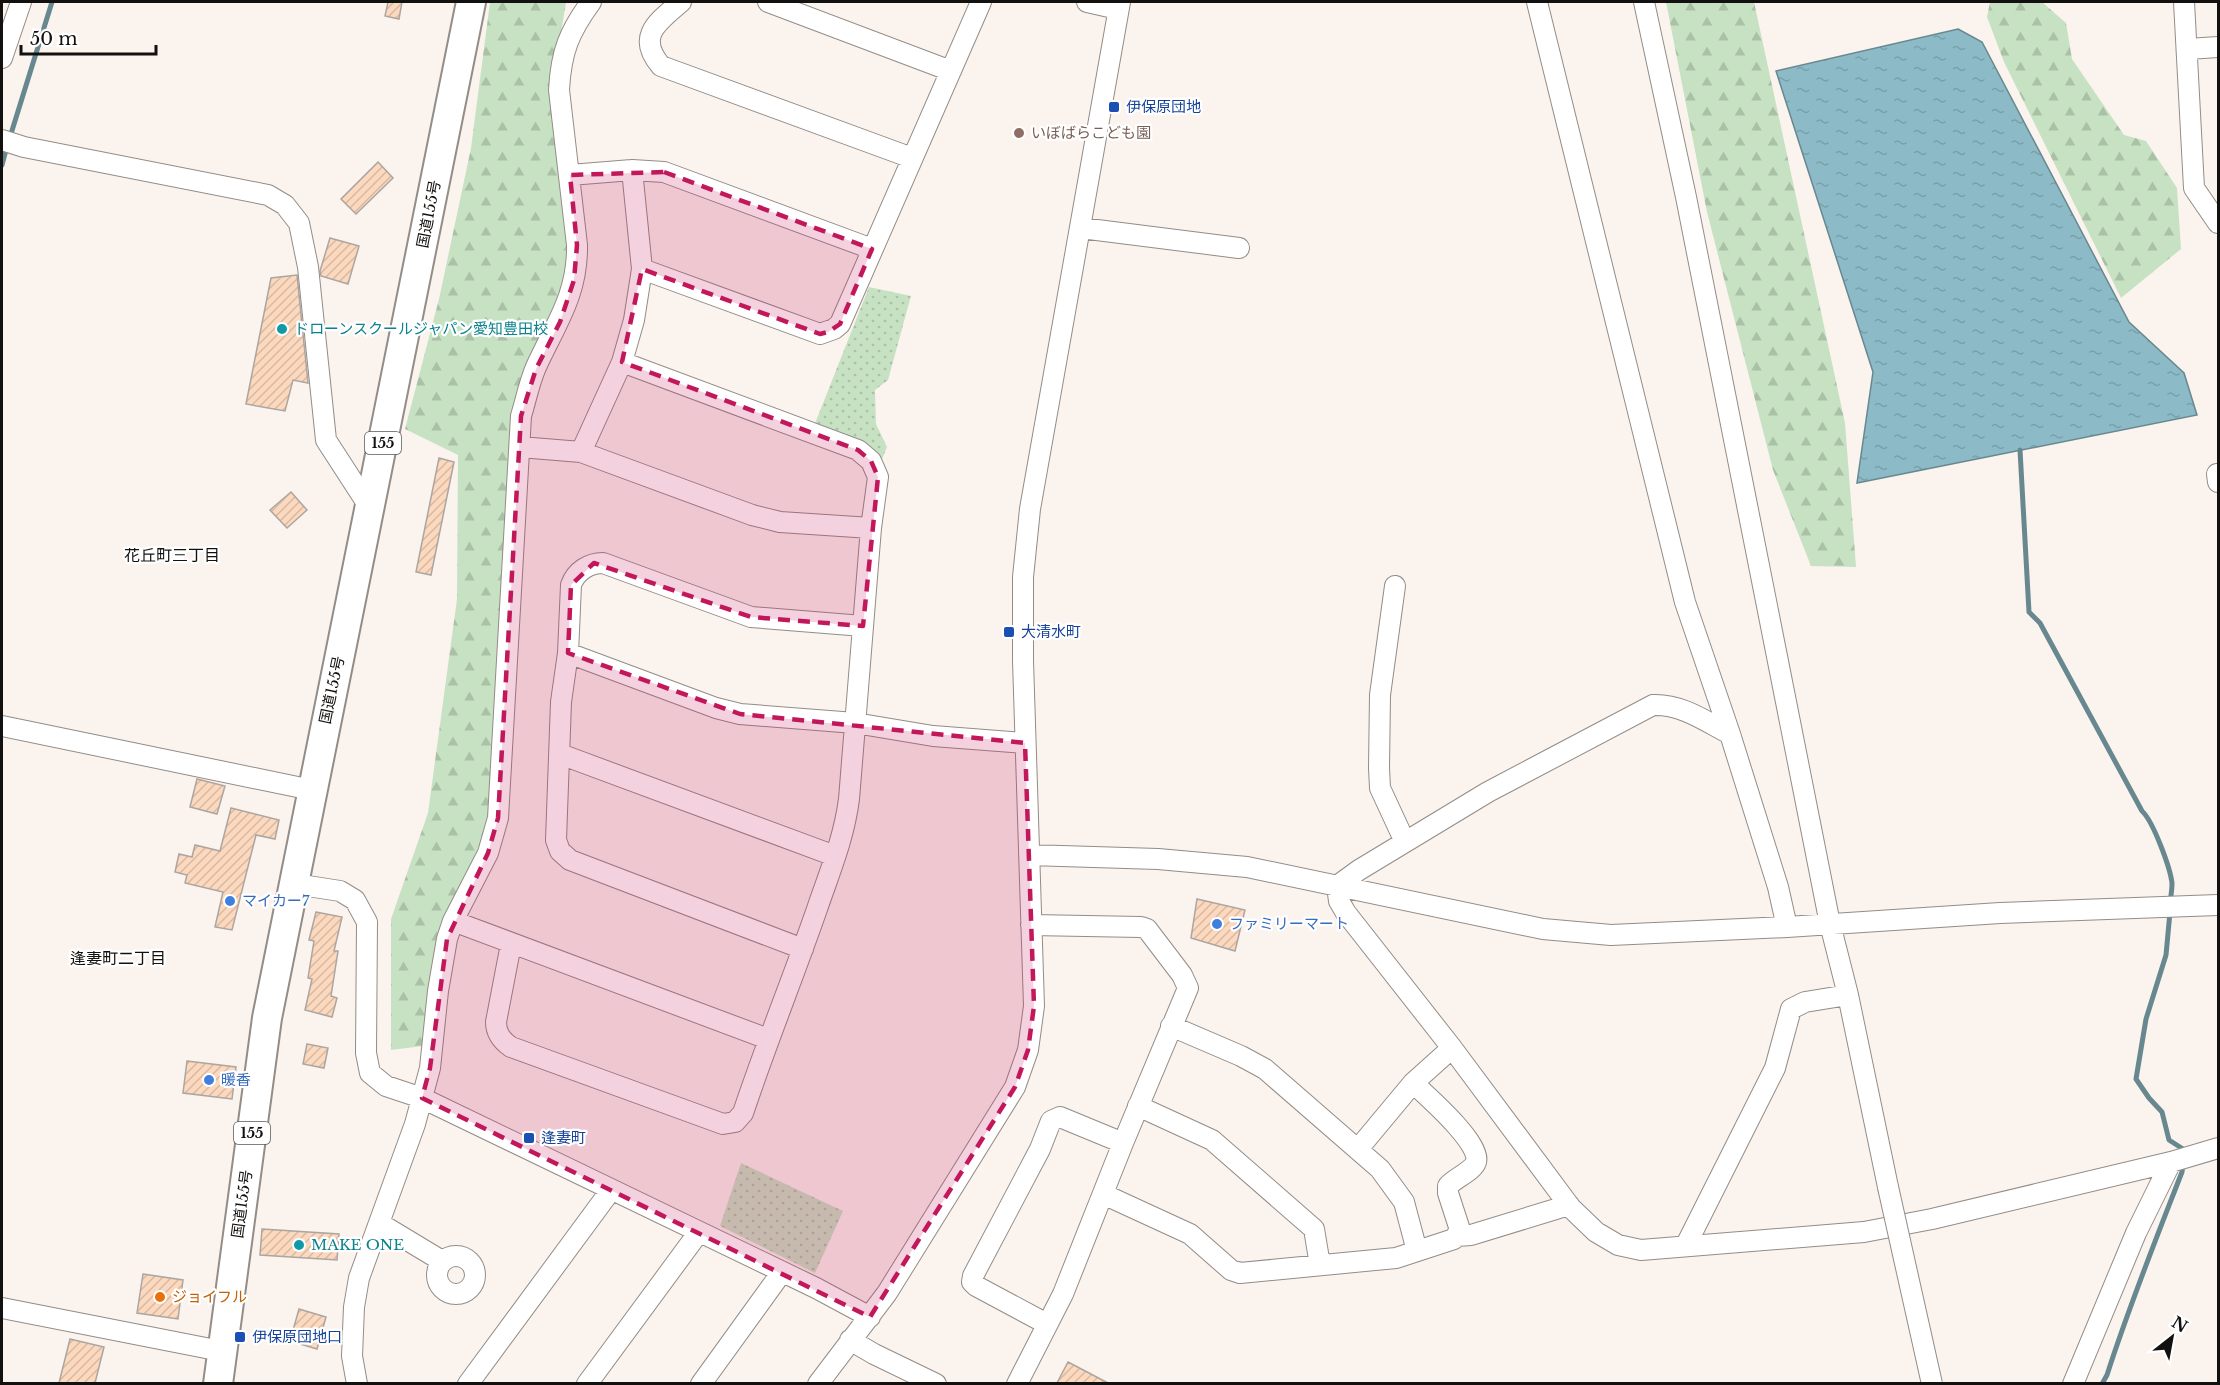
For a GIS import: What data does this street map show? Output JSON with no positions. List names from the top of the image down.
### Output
{
  "streets": {
    "highway": ["国道155号", "155"]
  },
  "districts": ["花丘町三丁目", "逢妻町二丁目"],
  "places": {
    "transit": [
      "伊保原団地",
      "大清水町",
      "逢妻町",
      "伊保原団地口"
    ],
    "other": [
      "いぼばらこども園",
      "ドローンスクールジャパン愛知豊田校",
      "マイカー7",
      "ファミリーマート",
      "暖香",
      "MAKE ONE",
      "ジョイフル"
    ]
  },
  "scale_bar": "50 m",
  "north": "top right"
}
